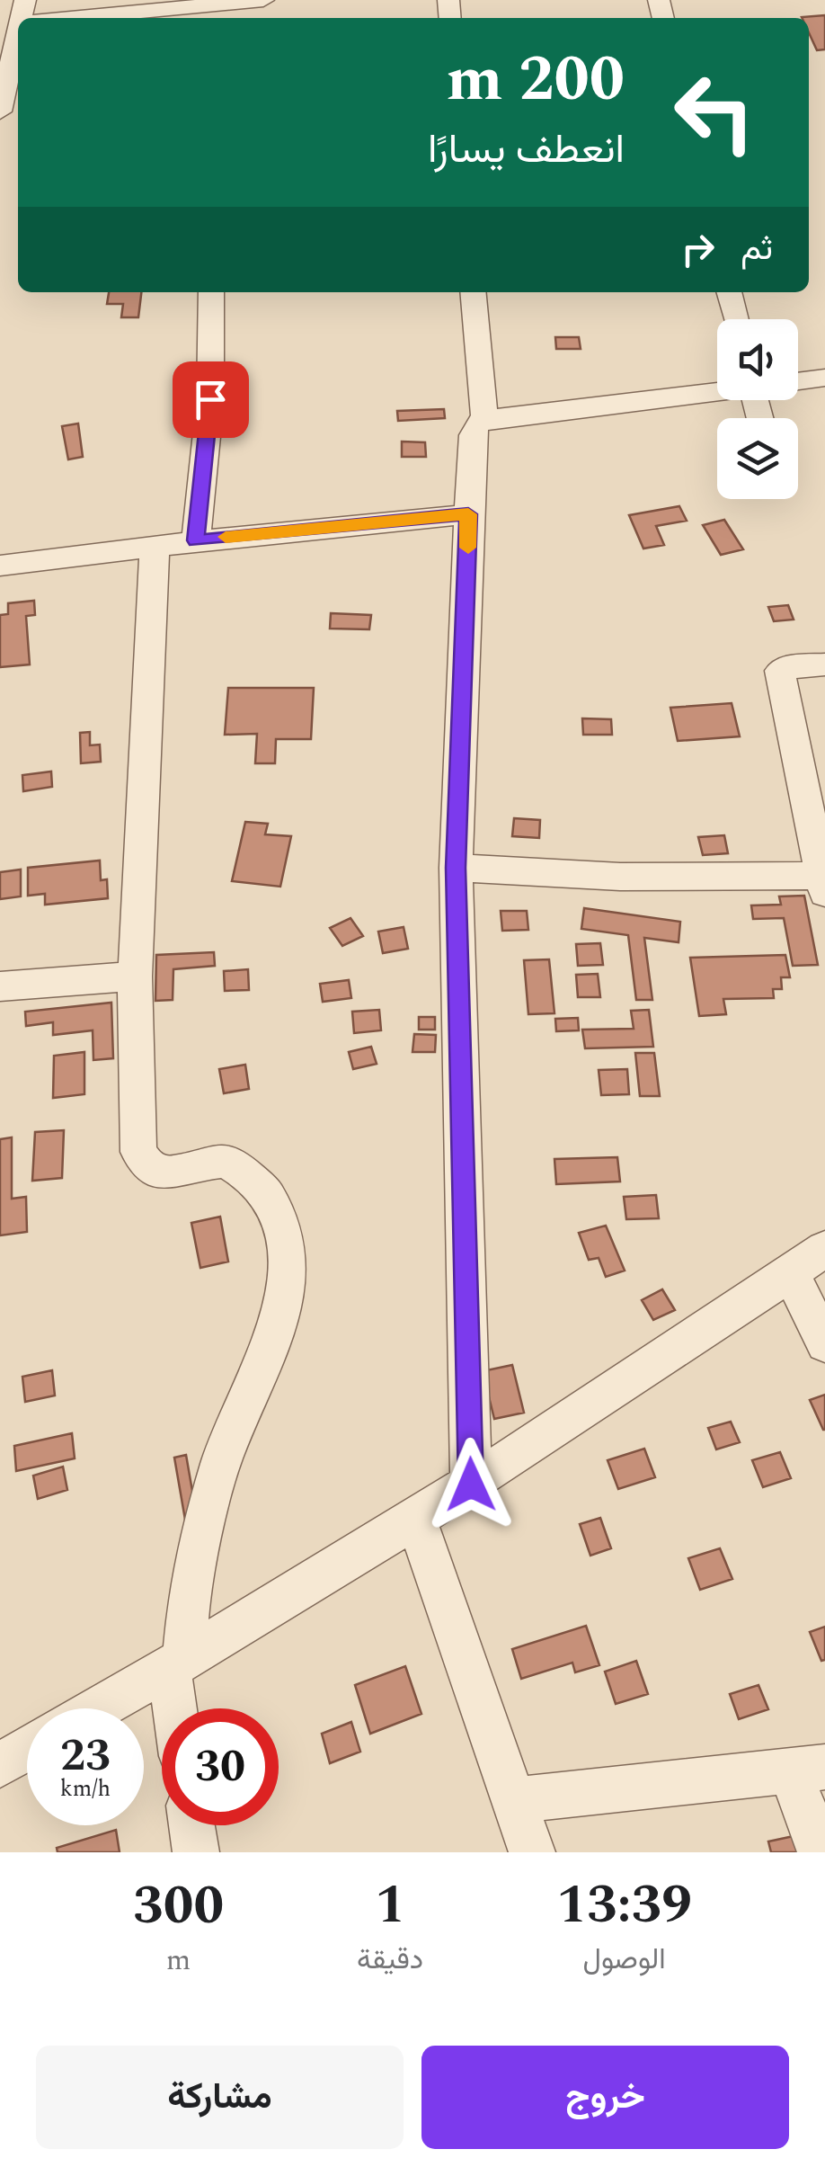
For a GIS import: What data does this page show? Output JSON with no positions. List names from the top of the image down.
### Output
{
  "page": {
    "turn": ["200 m", "انعطف يسارًا"],
    "then": "ثم",
    "speed": "23 km/h",
    "limit": "30",
    "eta": [
      "13:39",
      "الوصول",
      "1",
      "دقيقة",
      "300",
      "m"
    ],
    "buttons": ["خروج", "مشاركة"]
  }
}
